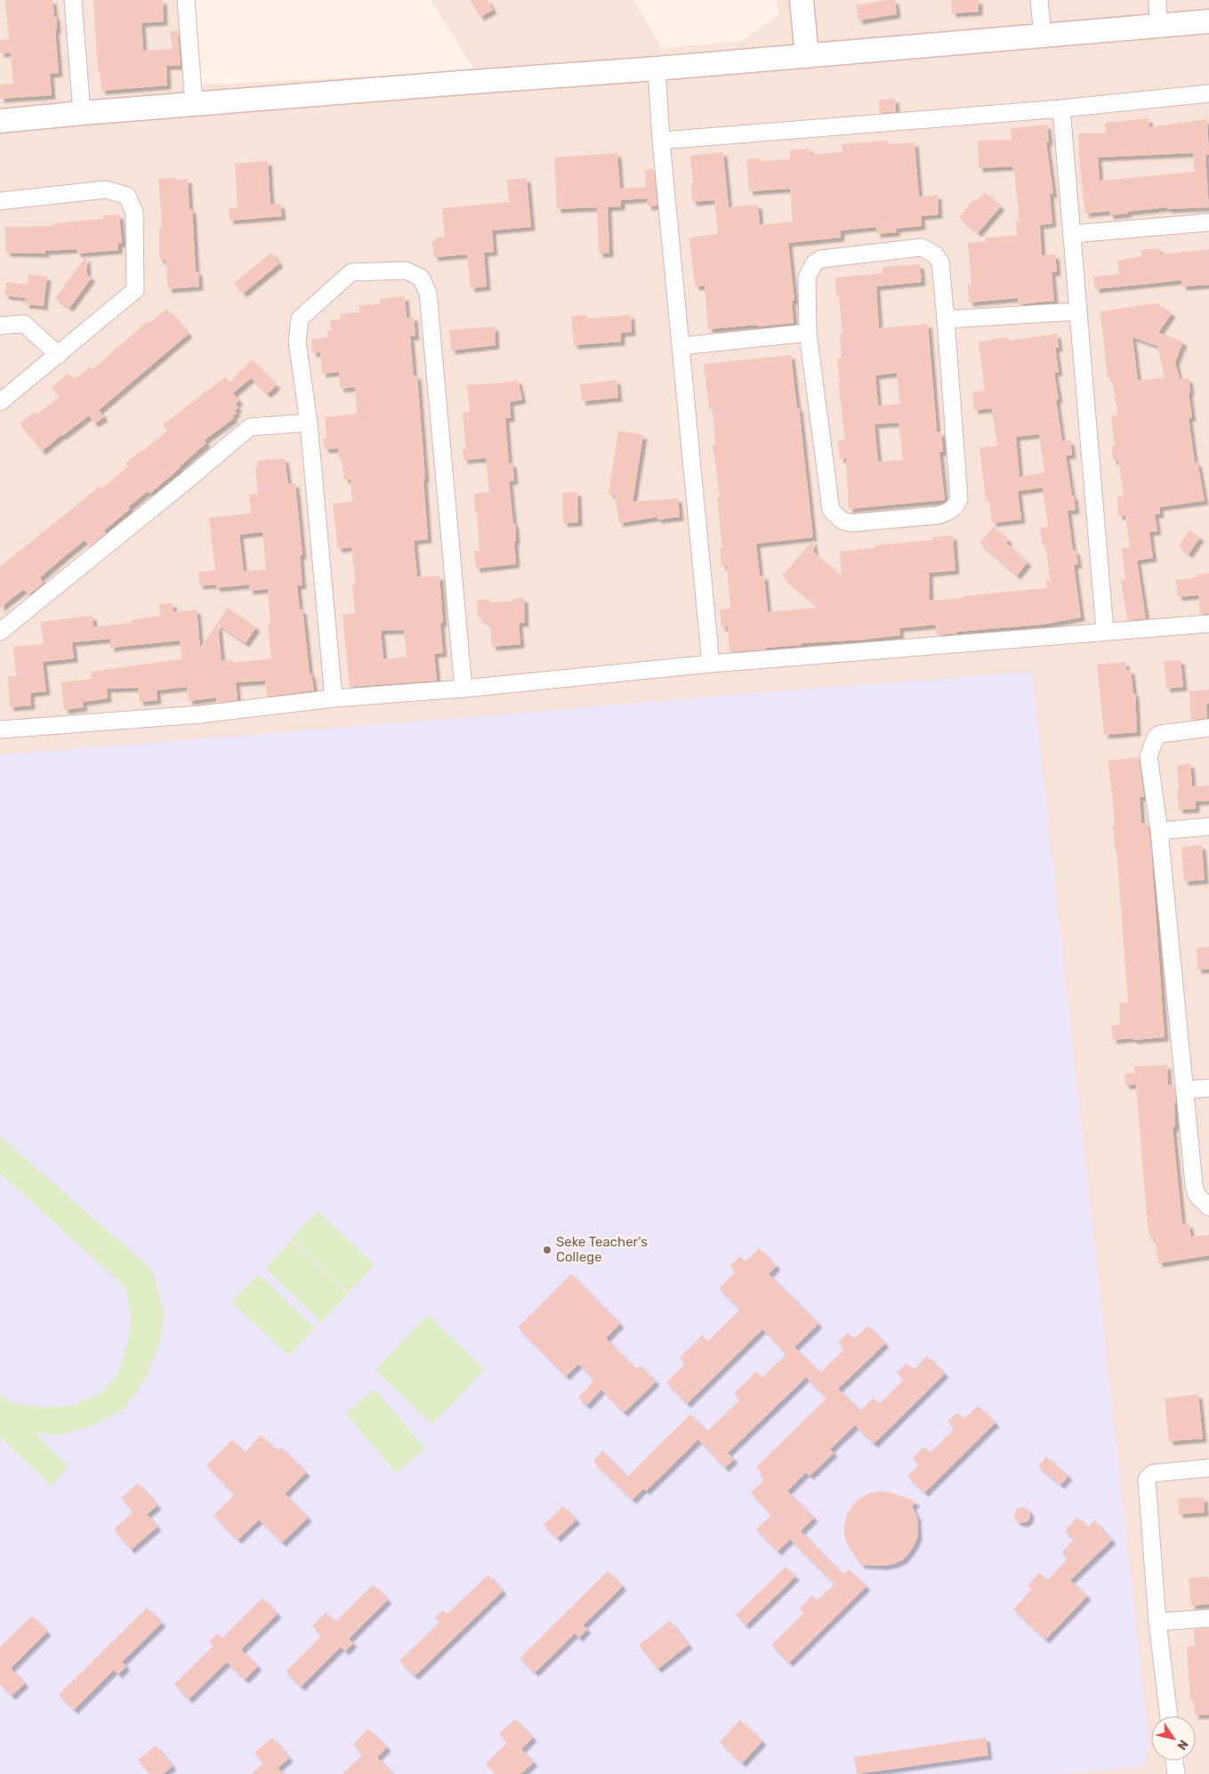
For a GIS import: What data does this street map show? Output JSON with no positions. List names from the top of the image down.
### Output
{
  "places": ["Seke Teacher's College"],
  "north": "bottom right"
}
